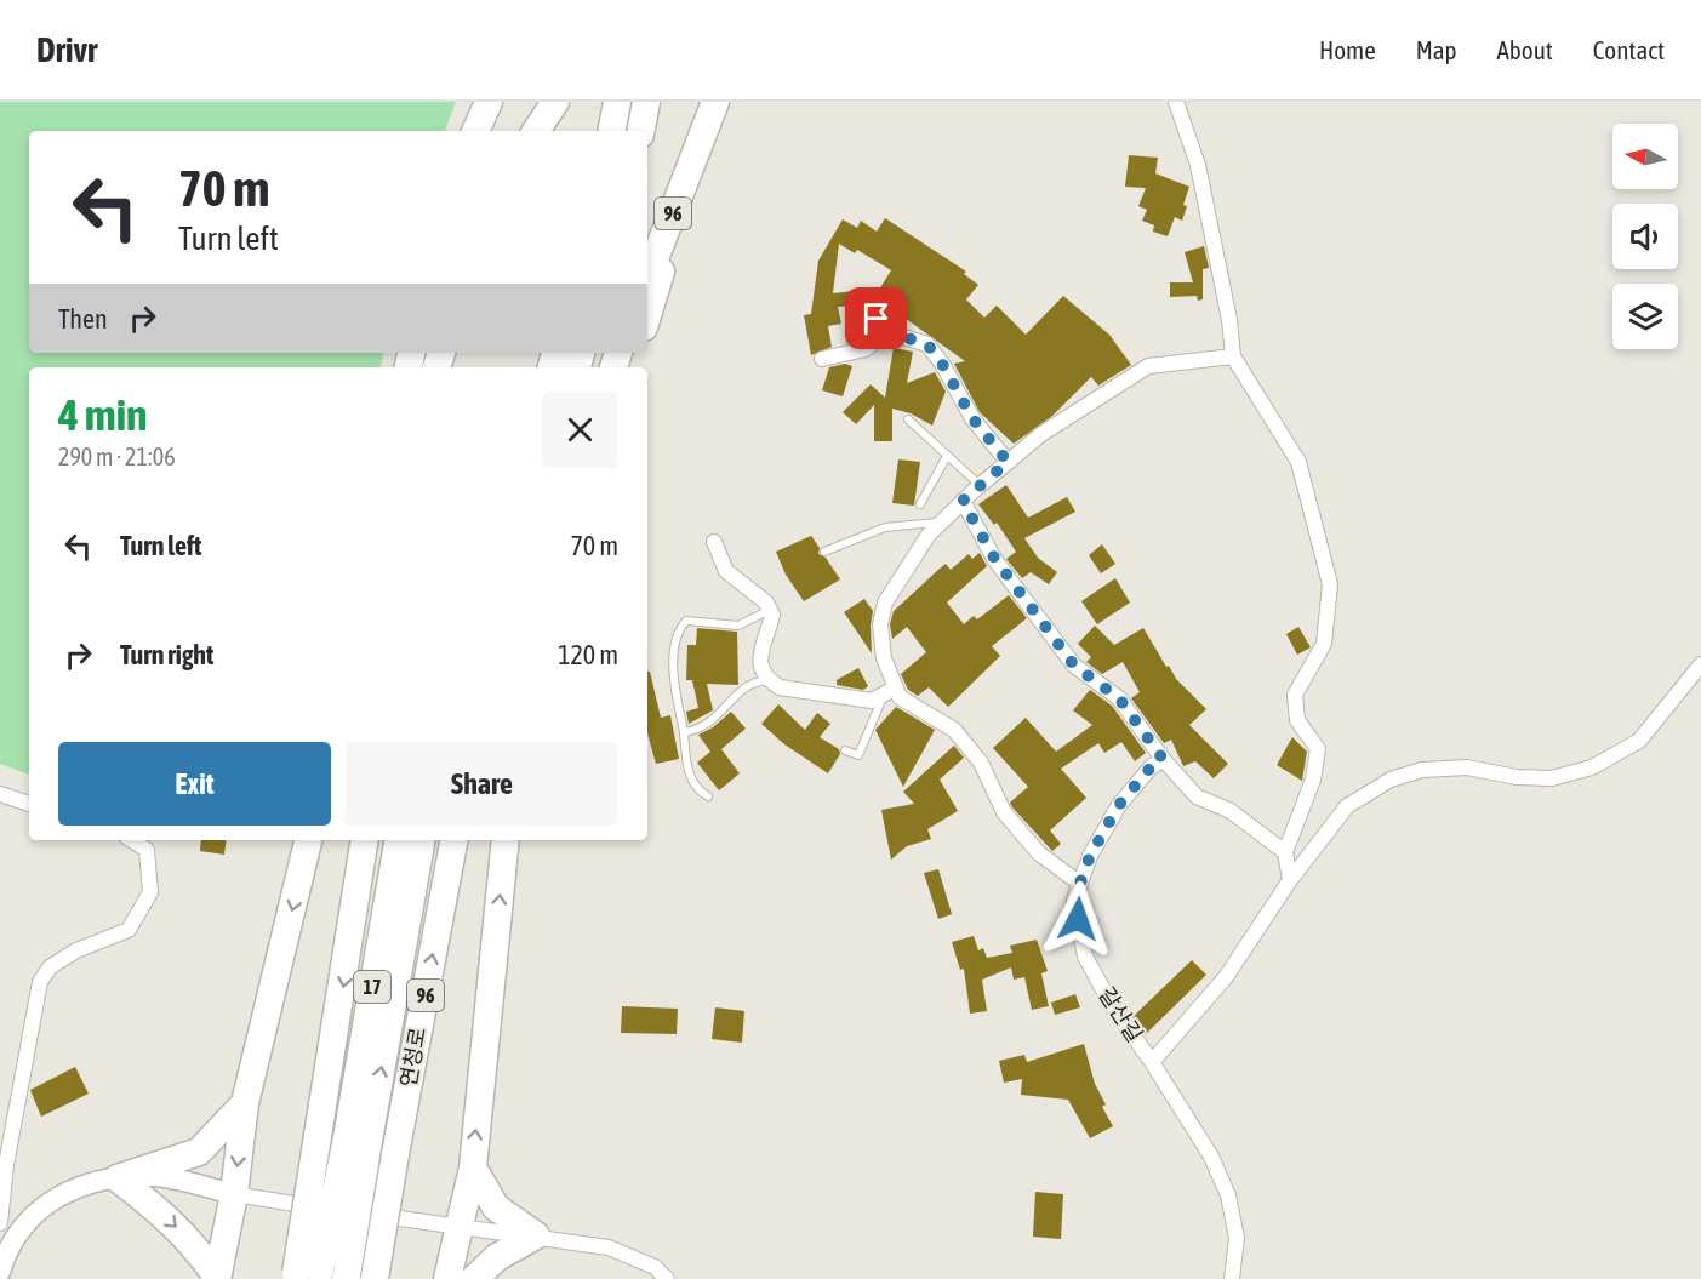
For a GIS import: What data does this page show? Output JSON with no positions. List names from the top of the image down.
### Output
{
  "streets": {
    "highway": ["96", "17", "연청로"],
    "street": ["갈산길"]
  },
  "crossings": [
    ["17", "연청로"]
  ],
  "north": "left",
  "page": {
    "header": "Drivr",
    "nav": [
      "Home",
      "Map",
      "About",
      "Contact"
    ],
    "turn": ["70 m", "Turn left"],
    "then": "Then",
    "heading": ["4 min", "290 m · 21:06"],
    "list": [
      {
        "name": "Turn left",
        "value": "70 m"
      },
      {
        "name": "Turn right",
        "value": "120 m"
      }
    ],
    "buttons": ["Exit", "Share"]
  }
}
